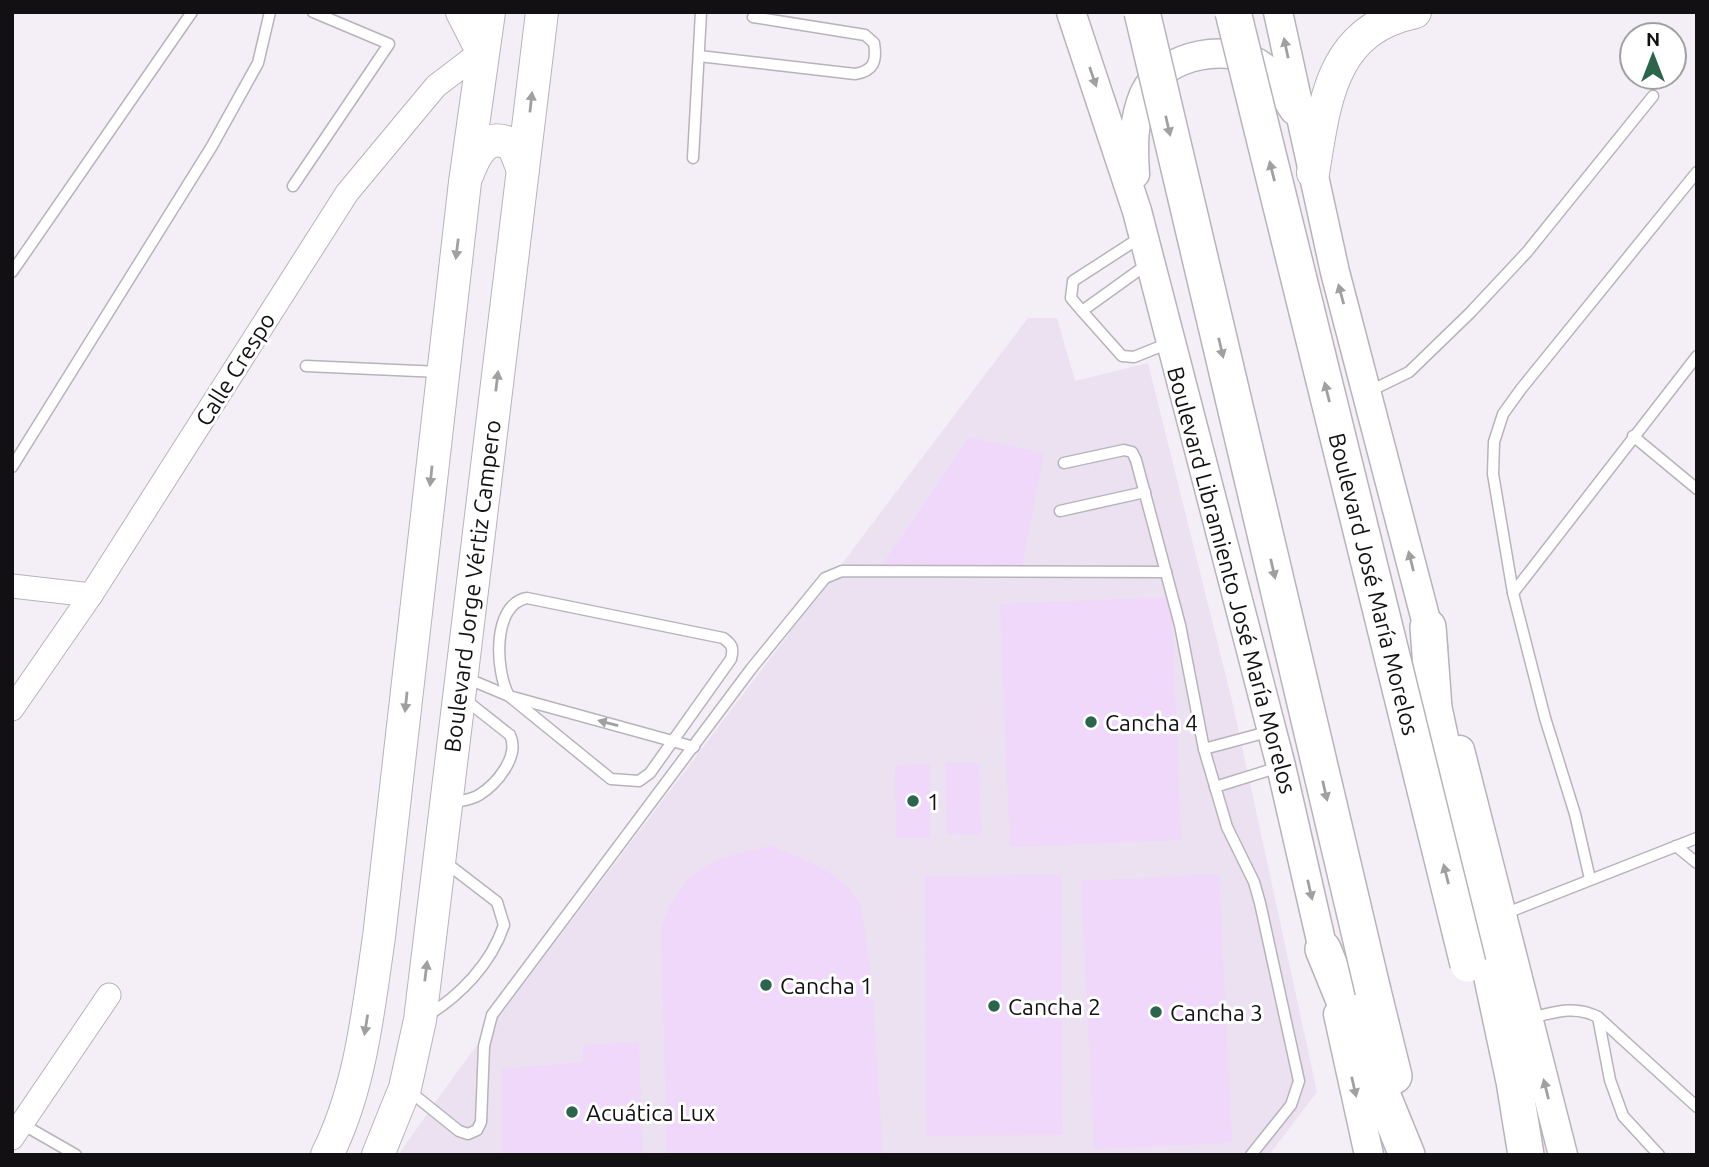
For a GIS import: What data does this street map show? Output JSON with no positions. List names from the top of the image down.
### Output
{
  "streets": {
    "main road": ["Boulevard José María Morelos", "Boulevard Jorge Vértiz Campero"],
    "street": ["Calle Crespo", "Boulevard Libramiento José María Morelos"]
  },
  "places": [
    "Cancha 4",
    "1",
    "Cancha 1",
    "Cancha 2",
    "Cancha 3",
    "Acuática Lux"
  ],
  "north": "top"
}
